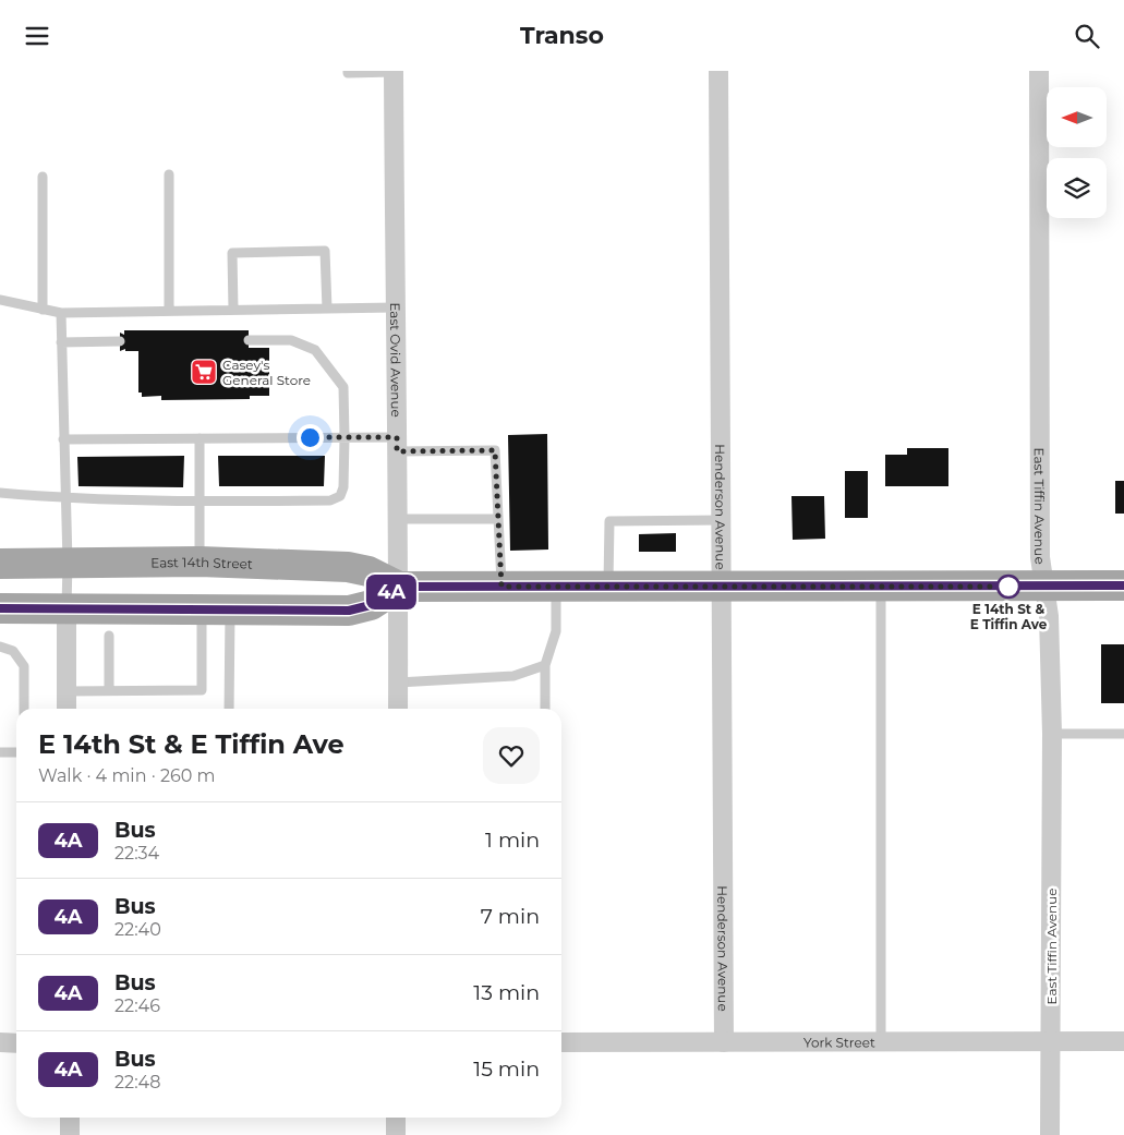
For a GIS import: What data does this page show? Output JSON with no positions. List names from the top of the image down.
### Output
{
  "streets": {
    "main road": ["East 14th Street"],
    "street": [
      "East Ovid Avenue",
      "East Tiffin Avenue",
      "Henderson Avenue",
      "York Street"
    ]
  },
  "crossings": [
    ["East Ovid Avenue", "East 14th Street"],
    ["East Tiffin Avenue", "East 14th Street"],
    ["East Tiffin Avenue", "York Street"],
    ["Henderson Avenue", "East 14th Street"],
    ["Henderson Avenue", "York Street"]
  ],
  "places": {
    "supermarket": ["Casey's General Store"],
    "other": ["E 14th St & E Tiffin Ave"]
  },
  "lines": ["bus line 4A"],
  "north": "left",
  "page": {
    "header": "Transo",
    "on_map": "4A",
    "heading": ["E 14th St & E Tiffin Ave", "Walk · 4 min · 260 m"],
    "list": [
      {
        "mark": "4A",
        "name": "Bus",
        "note": "22:34",
        "value": "1 min"
      },
      {
        "mark": "4A",
        "name": "Bus",
        "note": "22:40",
        "value": "7 min"
      },
      {
        "mark": "4A",
        "name": "Bus",
        "note": "22:46",
        "value": "13 min"
      },
      {
        "mark": "4A",
        "name": "Bus",
        "note": "22:48",
        "value": "15 min"
      }
    ]
  }
}
